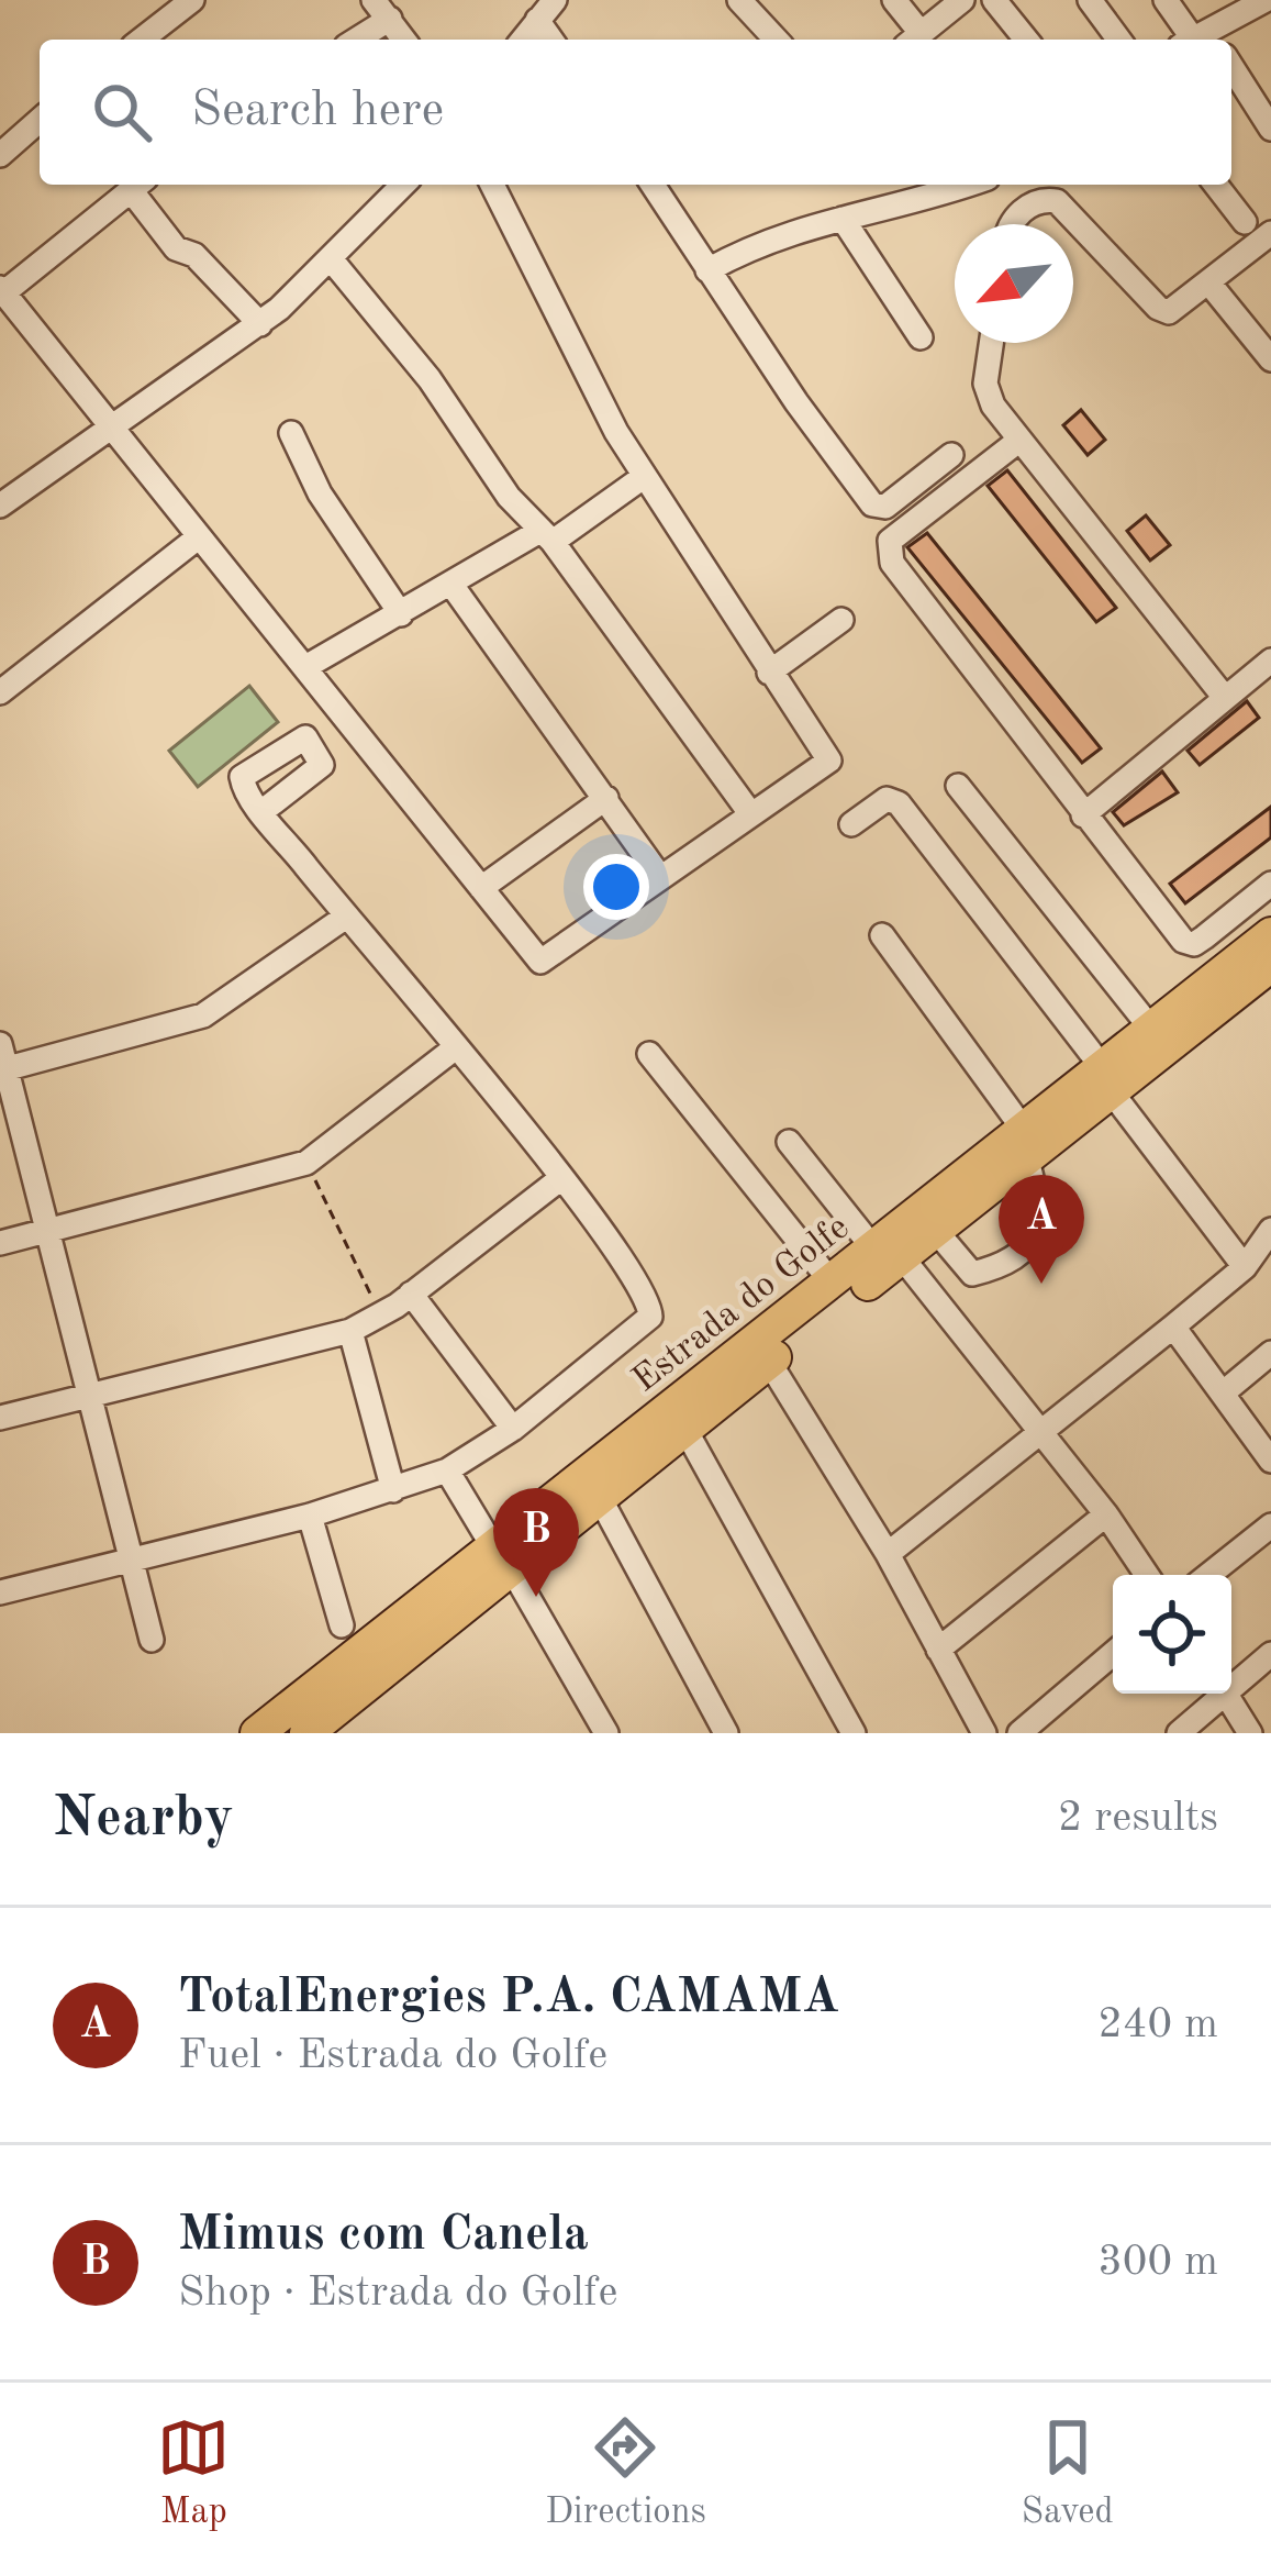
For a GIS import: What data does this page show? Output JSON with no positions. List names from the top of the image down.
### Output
{
  "streets": {
    "highway": ["Estrada do Golfe"]
  },
  "north": "bottom left",
  "page": {
    "search": "Search here",
    "pins": ["A", "B"],
    "heading": ["Nearby", "2 results"],
    "list": [
      {
        "mark": "A",
        "name": "TotalEnergies P.A. CAMAMA",
        "note": "Fuel · Estrada do Golfe",
        "value": "240 m"
      },
      {
        "mark": "B",
        "name": "Mimus com Canela",
        "note": "Shop · Estrada do Golfe",
        "value": "300 m"
      }
    ],
    "nav": ["Map", "Directions", "Saved"]
  }
}
